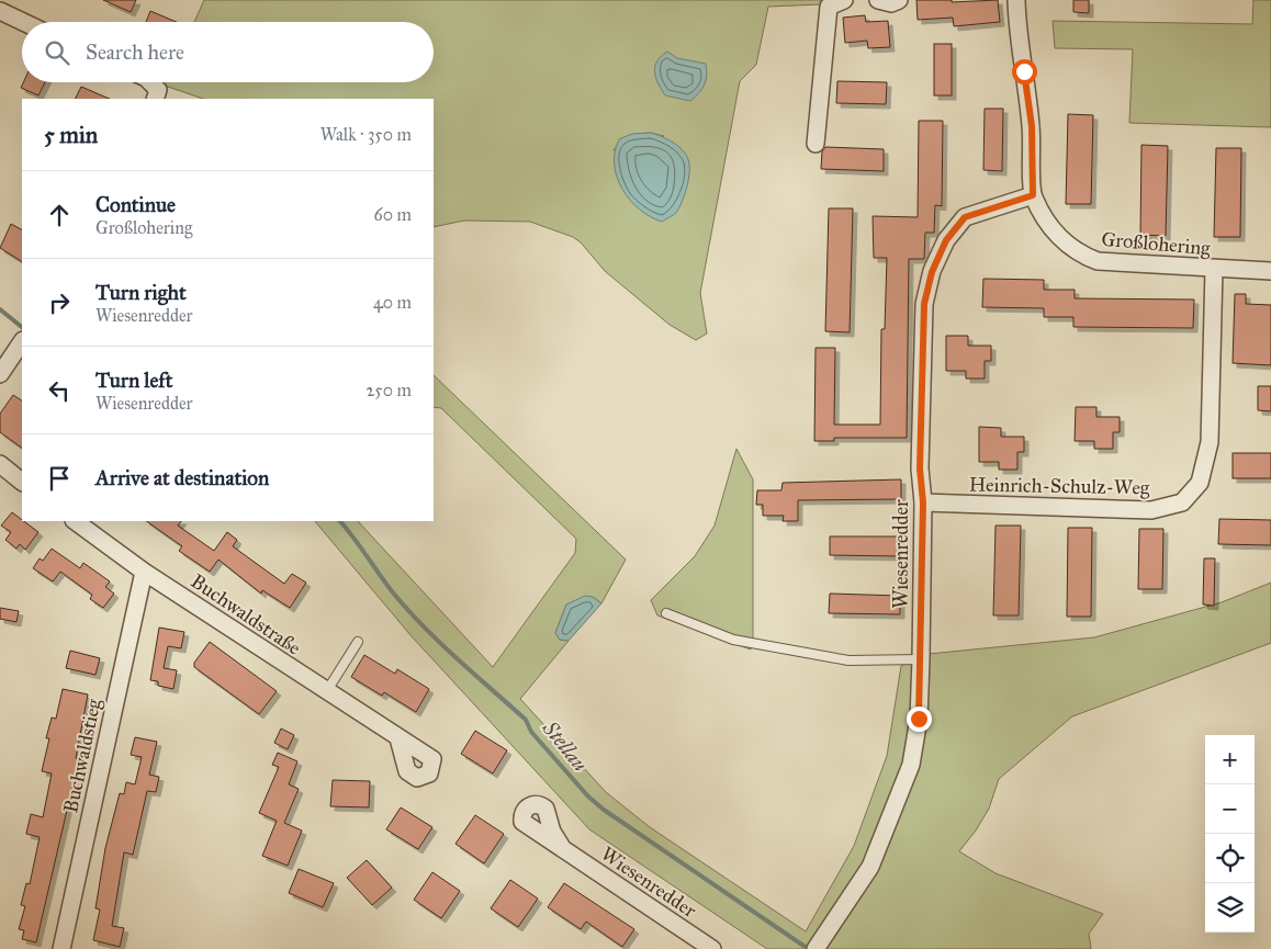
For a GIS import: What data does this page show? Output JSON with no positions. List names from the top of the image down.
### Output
{
  "streets": {
    "street": [
      "Großlohering",
      "Heinrich-Schulz-Weg",
      "Wiesenredder",
      "Buchwaldstraße",
      "Buchwaldstieg"
    ]
  },
  "crossings": [
    ["Großlohering", "Heinrich-Schulz-Weg"],
    ["Großlohering", "Wiesenredder"],
    ["Heinrich-Schulz-Weg", "Wiesenredder"],
    ["Buchwaldstraße", "Buchwaldstieg"]
  ],
  "water": ["Stellau"],
  "page": {
    "search": "Search here",
    "heading": ["5 min", "Walk · 350 m"],
    "list": [
      ["Continue", "Großlohering", "60 m"],
      ["Turn right", "Wiesenredder", "40 m"],
      ["Turn left", "Wiesenredder", "250 m"],
      "Arrive at destination"
    ],
    "map_buttons": ["+", "−"]
  }
}
